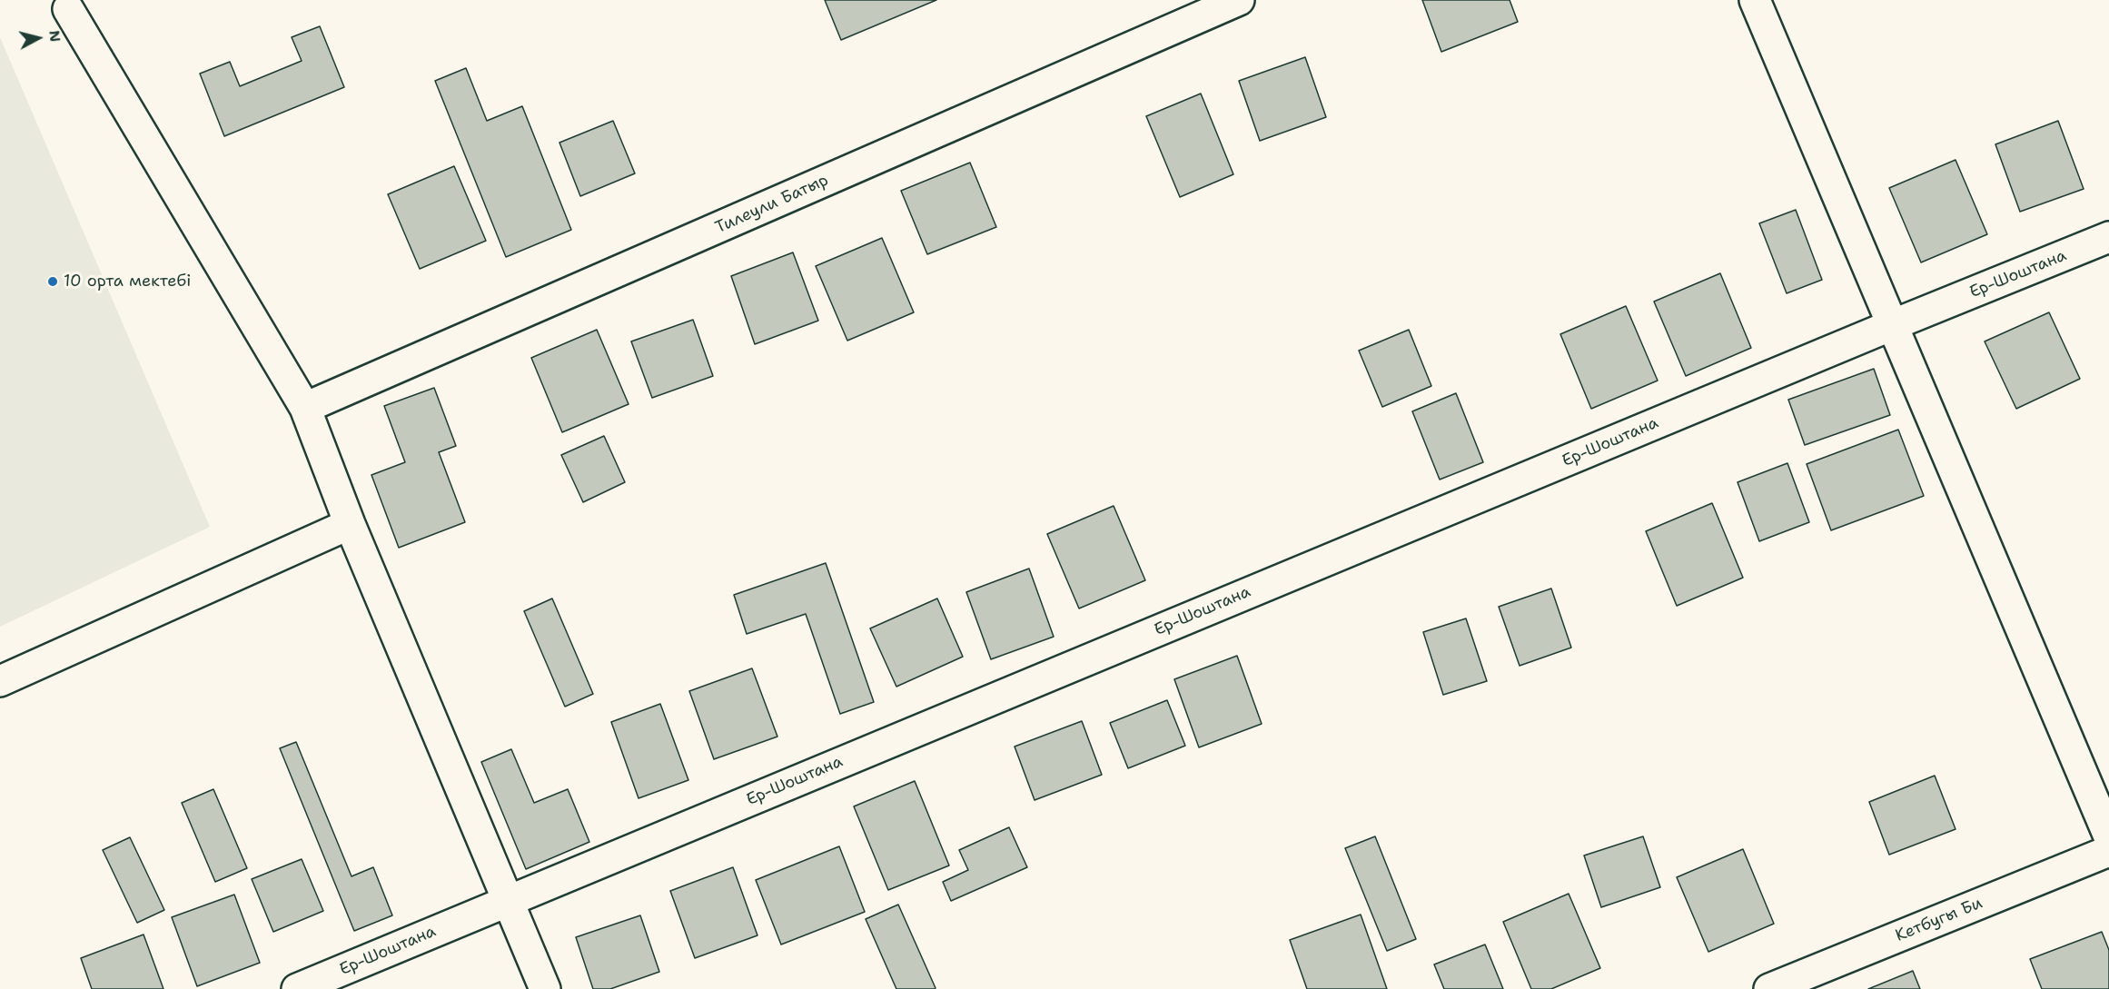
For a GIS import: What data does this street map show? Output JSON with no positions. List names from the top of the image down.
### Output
{
  "streets": {
    "street": ["Тилеули Батыр", "Ер-Шоштана", "Кетбугы Би"]
  },
  "places": ["10 орта мектебі"],
  "north": "right"
}
